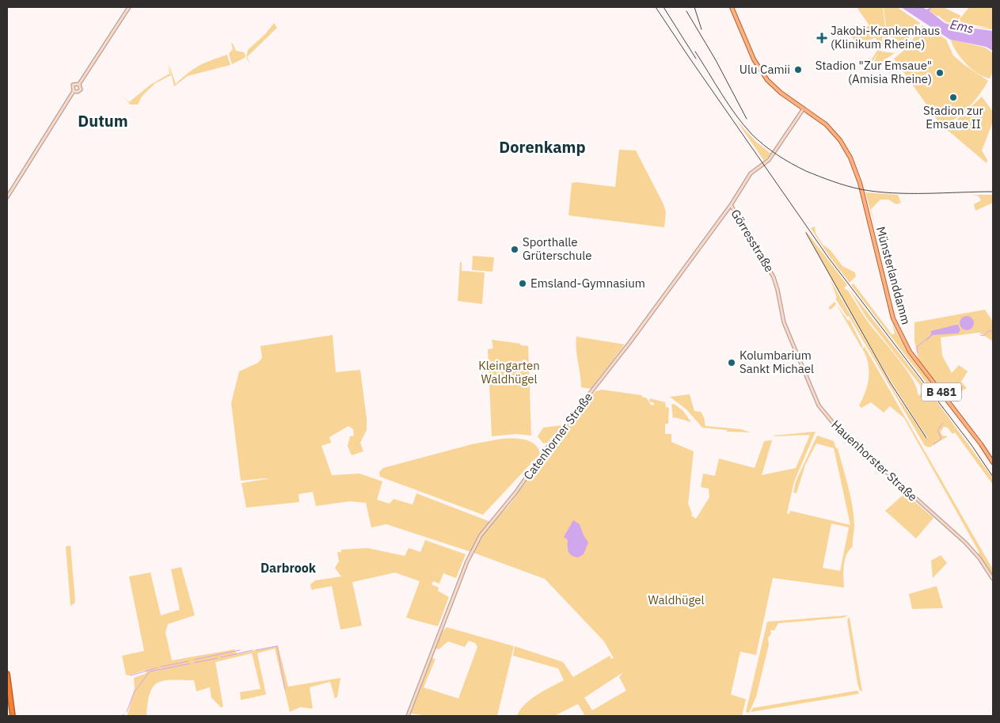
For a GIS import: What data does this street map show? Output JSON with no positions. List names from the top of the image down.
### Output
{
  "streets": {
    "main road": ["Münsterlanddamm", "B 481"],
    "street": ["Görresstraße", "Catenhorner Straße", "Hauenhorster Straße"]
  },
  "crossings": [
    ["Görresstraße", "Catenhorner Straße"],
    ["Görresstraße", "Hauenhorster Straße"],
    ["Münsterlanddamm", "B 481"],
    ["Münsterlanddamm", "Catenhorner Straße"],
    ["B 481", "Catenhorner Straße"]
  ],
  "districts": ["Dutum", "Dorenkamp", "Darbrook"],
  "water": ["Ems"],
  "parks": ["Kleingarten Waldhügel", "Waldhügel"],
  "places": {
    "health": ["Jakobi-Krankenhaus (Klinikum Rheine)"],
    "other": [
      "Ulu Camii",
      "Stadion \"Zur Emsaue\" (Amisia Rheine)",
      "Stadion zur Emsaue II",
      "Sporthalle Grüterschule",
      "Emsland-Gymnasium",
      "Kolumbarium Sankt Michael"
    ]
  }
}
